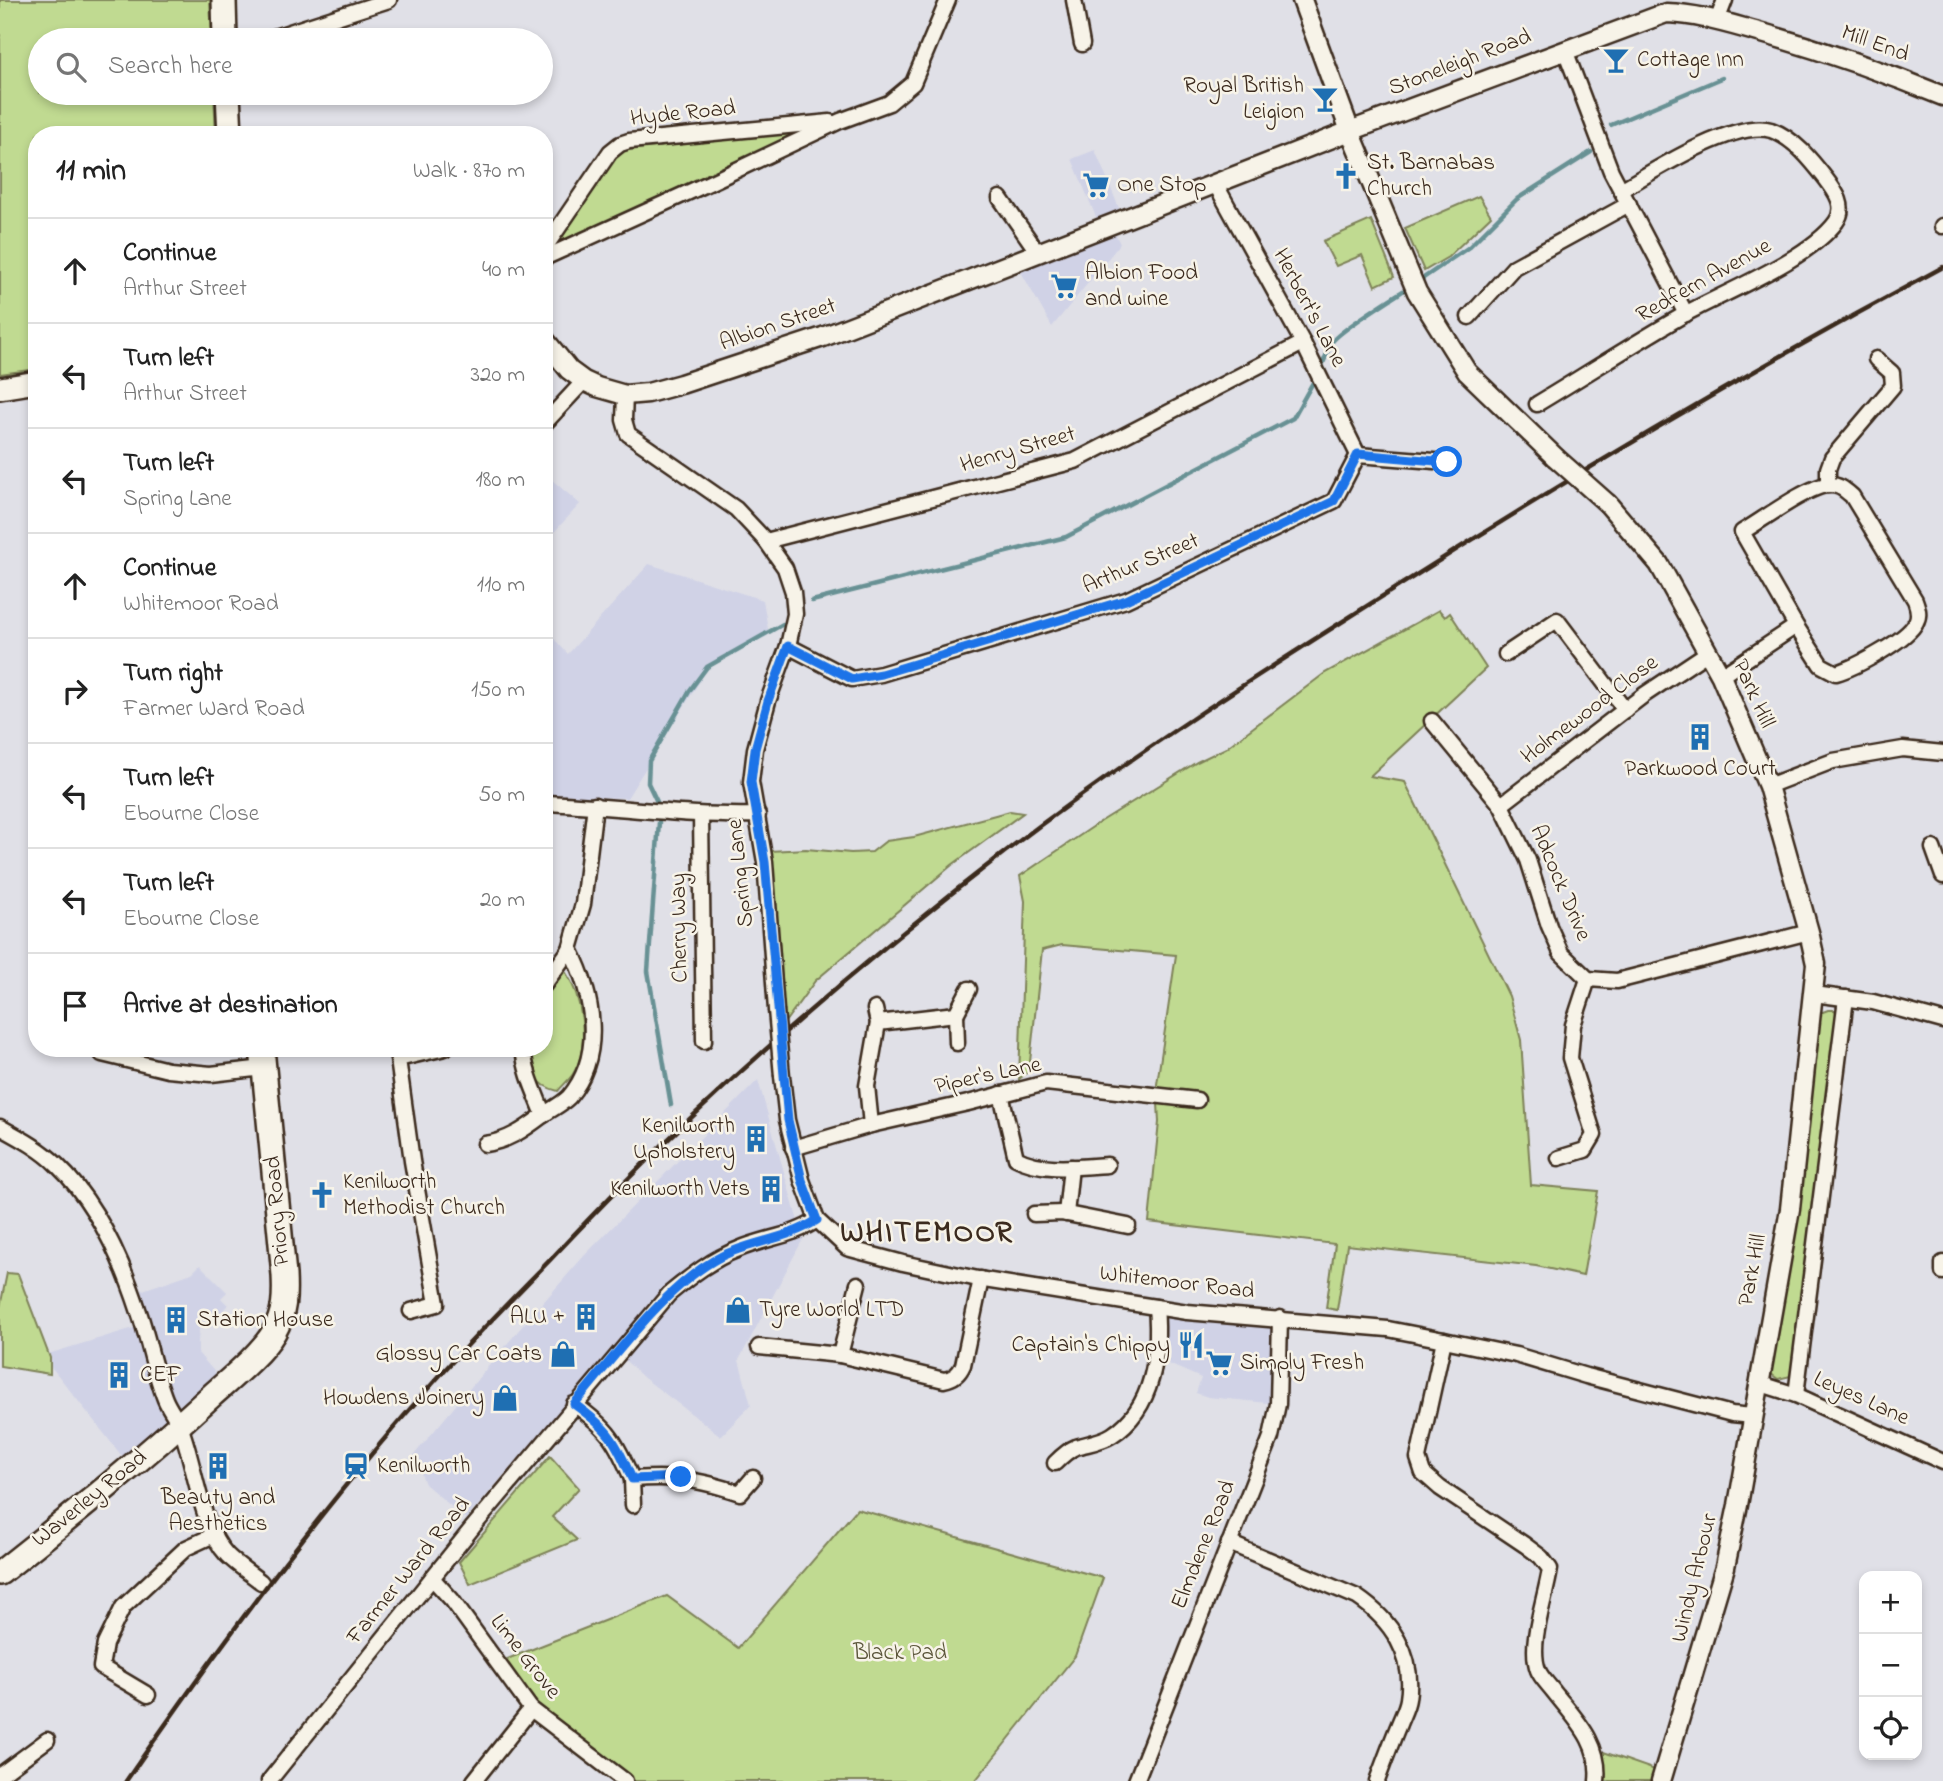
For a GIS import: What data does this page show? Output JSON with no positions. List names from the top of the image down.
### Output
{
  "streets": {
    "main road": ["Priory Road", "Waverley Road"],
    "street": [
      "Mill End",
      "Stoneleigh Road",
      "Hyde Road",
      "Redfern Avenue",
      "Herbert's Lane",
      "Albion Street",
      "Henry Street",
      "Arthur Street",
      "Park Hill",
      "Holmewood Close",
      "Spring Lane",
      "Adcock Drive",
      "Cherry Way",
      "Piper's Lane",
      "Whitemoor Road",
      "Leyes Lane",
      "Elmdene Road",
      "Farmer Ward Road",
      "Windy Arbour",
      "Lime Grove"
    ]
  },
  "crossings": [
    ["Mill End", "Stoneleigh Road"],
    ["Stoneleigh Road", "Albion Street"],
    ["Stoneleigh Road", "Park Hill"],
    ["Herbert's Lane", "Albion Street"],
    ["Herbert's Lane", "Henry Street"],
    ["Herbert's Lane", "Arthur Street"],
    ["Albion Street", "Park Hill"],
    ["Albion Street", "Spring Lane"],
    ["Henry Street", "Spring Lane"],
    ["Arthur Street", "Spring Lane"],
    ["Park Hill", "Holmewood Close"],
    ["Park Hill", "Leyes Lane"],
    ["Park Hill", "Windy Arbour"],
    ["Holmewood Close", "Adcock Drive"],
    ["Spring Lane", "Whitemoor Road"],
    ["Piper's Lane", "Whitemoor Road"],
    ["Priory Road", "Waverley Road"],
    ["Whitemoor Road", "Elmdene Road"],
    ["Whitemoor Road", "Farmer Ward Road"],
    ["Whitemoor Road", "Windy Arbour"],
    ["Leyes Lane", "Windy Arbour"],
    ["Farmer Ward Road", "Lime Grove"]
  ],
  "districts": ["WHITEMOOR"],
  "parks": ["Black Pad"],
  "places": {
    "bar": ["Cottage Inn", "Royal British Leigion"],
    "church": ["St. Barnabas Church", "Kenilworth Methodist Church"],
    "supermarket": ["One Stop", "Albion Food and wine", "Simply Fresh"],
    "building": [
      "Parkwood Court",
      "Kenilworth Upholstery",
      "Kenilworth Vets",
      "ALU +",
      "Station House",
      "CEF",
      "Beauty and Aesthetics"
    ],
    "shop": ["Tyre World LTD", "Glossy Car Coats", "Howdens Joinery"],
    "restaurant": ["Captain's Chippy"],
    "station": ["Kenilworth"]
  },
  "page": {
    "search": "Search here",
    "heading": ["11 min", "Walk · 870 m"],
    "list": [
      ["Continue", "Arthur Street", "40 m"],
      ["Turn left", "Arthur Street", "320 m"],
      ["Turn left", "Spring Lane", "180 m"],
      ["Continue", "Whitemoor Road", "110 m"],
      ["Turn right", "Farmer Ward Road", "150 m"],
      ["Turn left", "Ebourne Close", "50 m"],
      ["Turn left", "Ebourne Close", "20 m"],
      "Arrive at destination"
    ],
    "map_buttons": ["+", "−"]
  }
}
